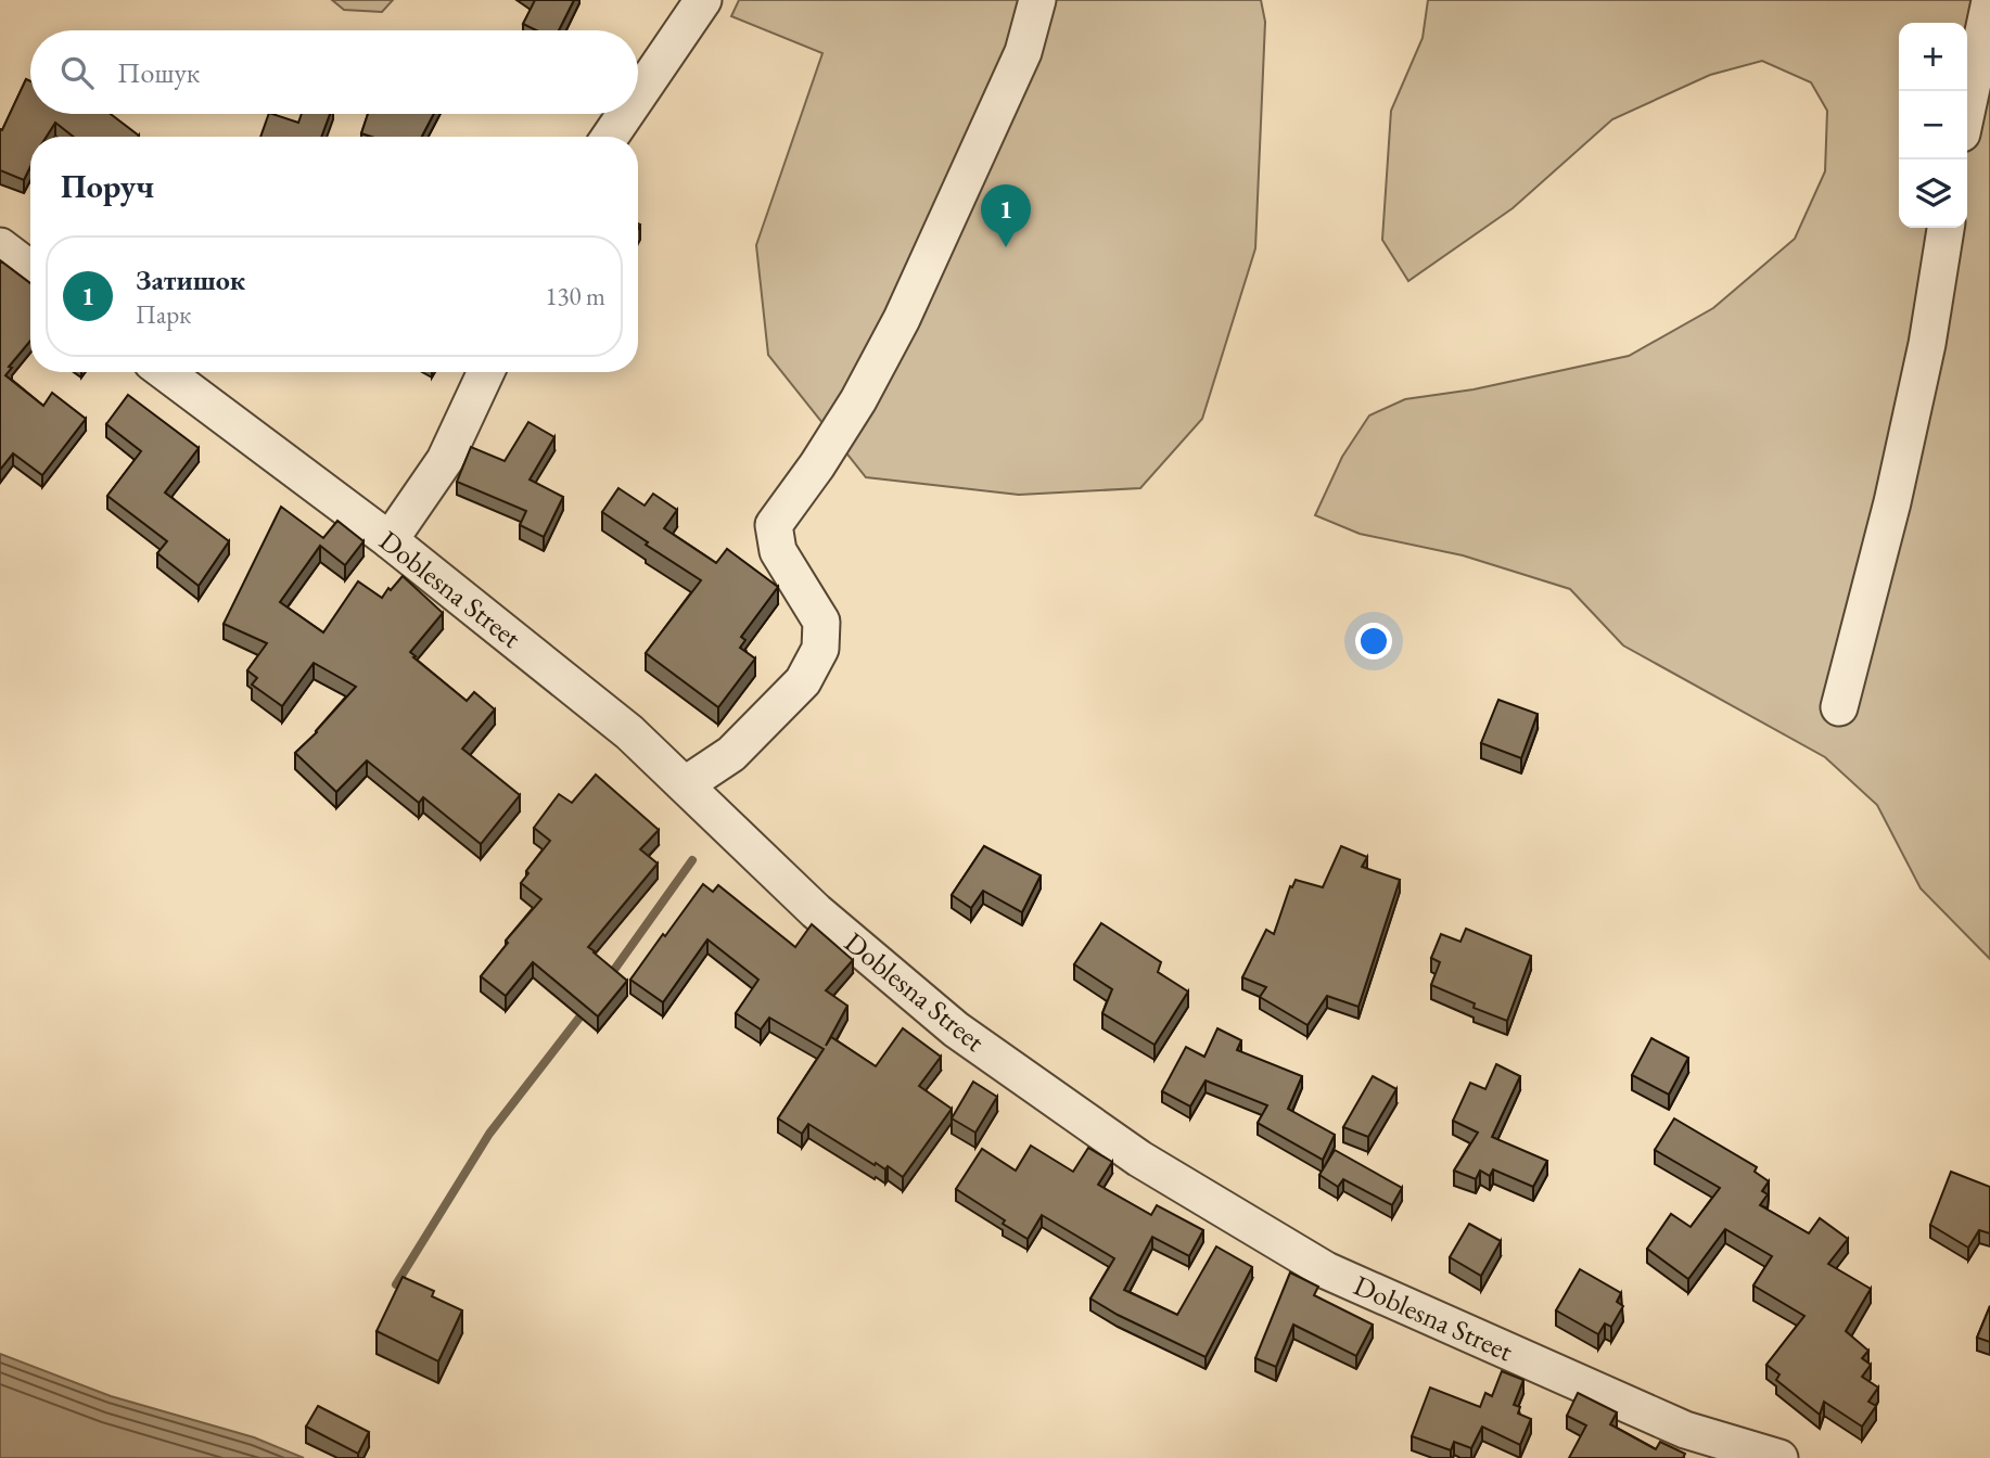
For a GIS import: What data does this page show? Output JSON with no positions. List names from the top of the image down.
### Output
{
  "streets": {
    "street": ["Doblesna Street"]
  },
  "page": {
    "map_buttons": ["+", "−"],
    "search": "Пошук",
    "heading": "Поруч",
    "pins": "1",
    "list": [
      {
        "mark": "1",
        "name": "Затишок",
        "note": "Парк",
        "value": "130 m"
      }
    ]
  }
}
